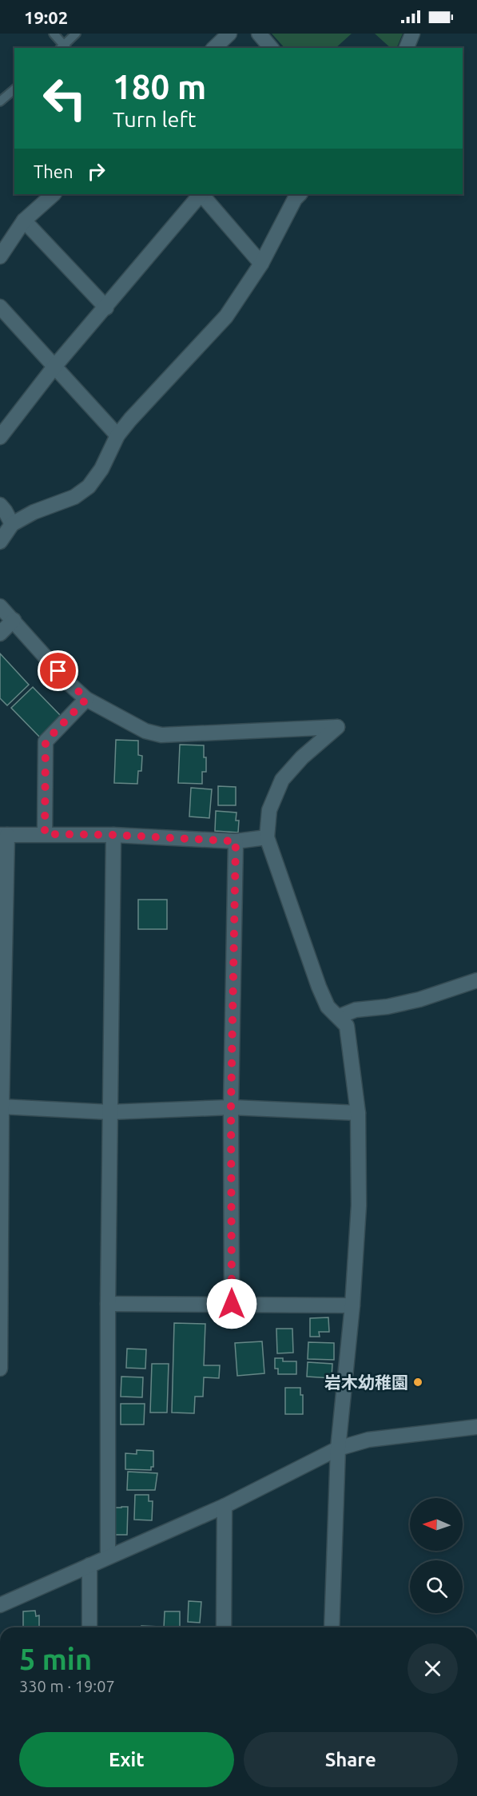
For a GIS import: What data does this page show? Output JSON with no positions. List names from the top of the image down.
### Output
{
  "places": ["岩木幼稚園"],
  "north": "left",
  "page": {
    "status": "19:02",
    "turn": ["180 m", "Turn left"],
    "then": "Then",
    "heading": ["5 min", "330 m · 19:07"],
    "buttons": ["Exit", "Share"]
  }
}
